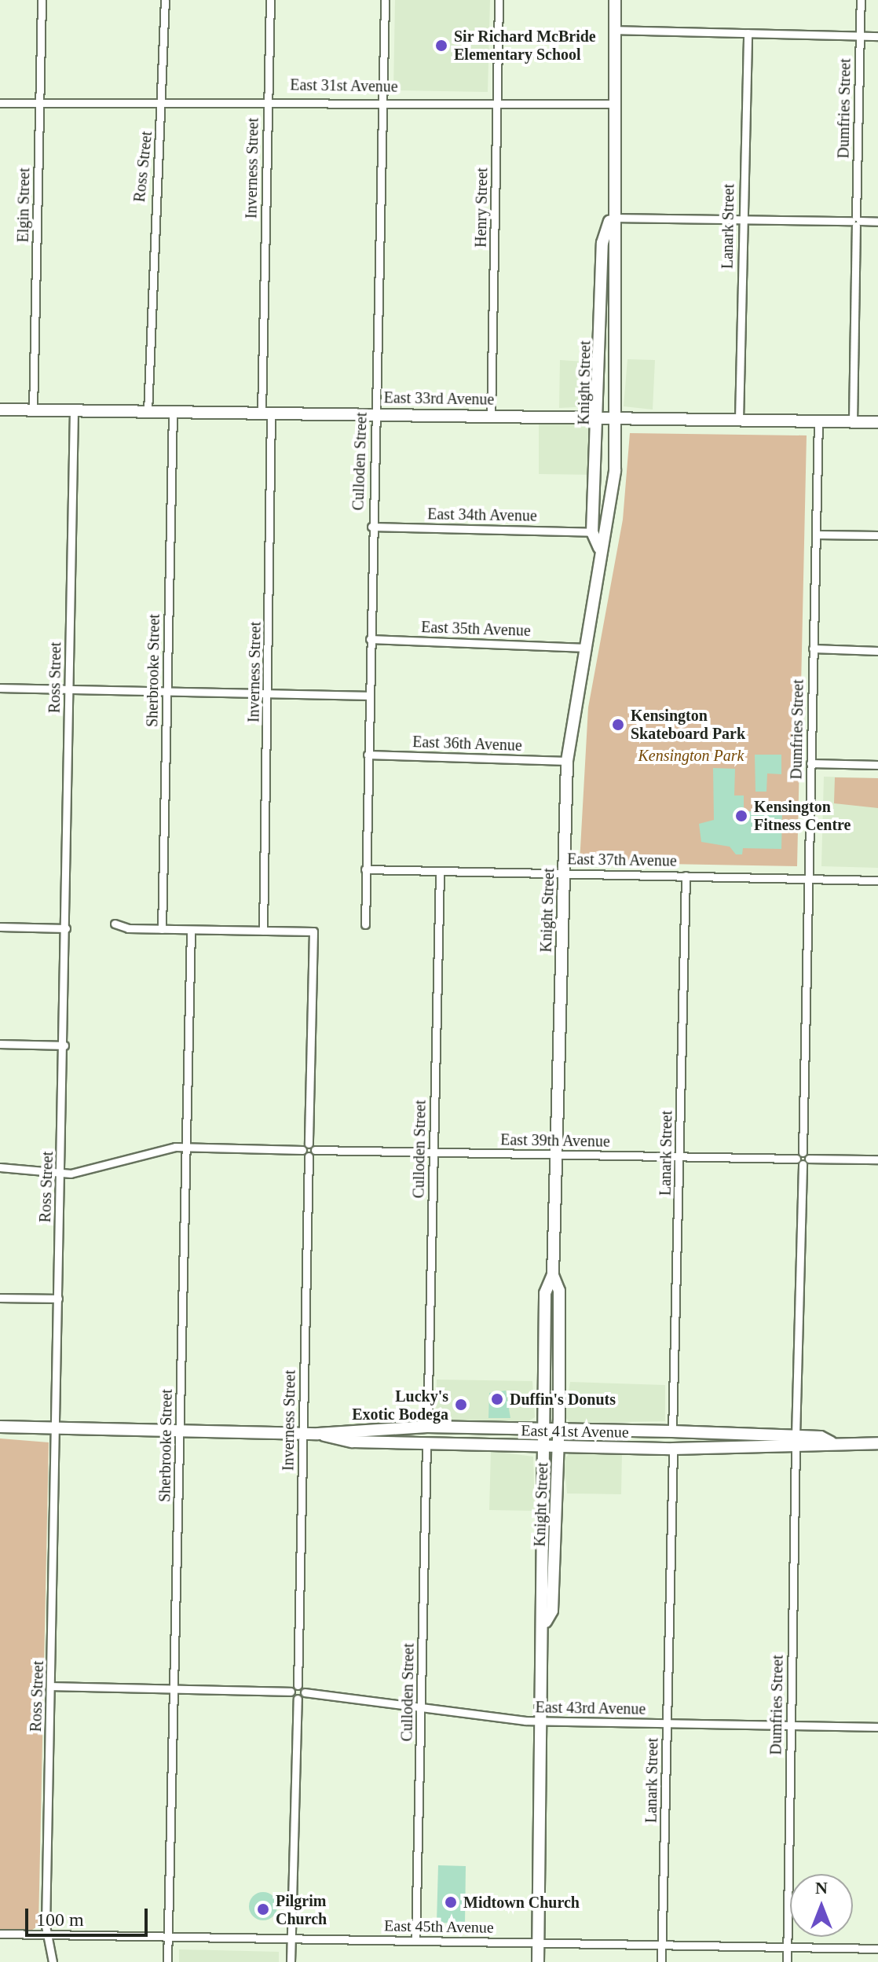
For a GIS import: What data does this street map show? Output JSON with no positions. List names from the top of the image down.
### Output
{
  "streets": {
    "main road": ["Knight Street", "East 33rd Avenue", "East 41st Avenue"],
    "street": [
      "East 31st Avenue",
      "Dumfries Street",
      "Ross Street",
      "Inverness Street",
      "Elgin Street",
      "Henry Street",
      "Lanark Street",
      "Culloden Street",
      "East 34th Avenue",
      "East 35th Avenue",
      "Sherbrooke Street",
      "East 36th Avenue",
      "East 37th Avenue",
      "East 39th Avenue",
      "East 43rd Avenue",
      "East 45th Avenue"
    ]
  },
  "crossings": [
    ["East 31st Avenue", "Ross Street"],
    ["East 31st Avenue", "Inverness Street"],
    ["East 31st Avenue", "Elgin Street"],
    ["East 31st Avenue", "Henry Street"],
    ["East 31st Avenue", "Knight Street"],
    ["East 31st Avenue", "Culloden Street"],
    ["Dumfries Street", "East 33rd Avenue"],
    ["Dumfries Street", "East 37th Avenue"],
    ["Dumfries Street", "East 39th Avenue"],
    ["Dumfries Street", "East 41st Avenue"],
    ["Dumfries Street", "East 43rd Avenue"],
    ["Dumfries Street", "East 45th Avenue"],
    ["Ross Street", "East 33rd Avenue"],
    ["Ross Street", "East 41st Avenue"],
    ["Ross Street", "East 45th Avenue"],
    ["Inverness Street", "East 33rd Avenue"],
    ["Inverness Street", "East 39th Avenue"],
    ["Inverness Street", "East 41st Avenue"],
    ["Elgin Street", "East 33rd Avenue"],
    ["Henry Street", "East 33rd Avenue"],
    ["Lanark Street", "East 33rd Avenue"],
    ["Lanark Street", "East 37th Avenue"],
    ["Lanark Street", "East 39th Avenue"],
    ["Lanark Street", "East 41st Avenue"],
    ["Lanark Street", "East 43rd Avenue"],
    ["Lanark Street", "East 45th Avenue"],
    ["Knight Street", "East 33rd Avenue"],
    ["Knight Street", "East 34th Avenue"],
    ["Knight Street", "East 35th Avenue"],
    ["Knight Street", "East 36th Avenue"],
    ["Knight Street", "East 37th Avenue"],
    ["Knight Street", "East 39th Avenue"],
    ["Knight Street", "East 41st Avenue"],
    ["Knight Street", "East 43rd Avenue"],
    ["Knight Street", "East 45th Avenue"],
    ["East 33rd Avenue", "Culloden Street"],
    ["East 33rd Avenue", "Sherbrooke Street"],
    ["Culloden Street", "East 34th Avenue"],
    ["Culloden Street", "East 35th Avenue"],
    ["Culloden Street", "East 36th Avenue"],
    ["Culloden Street", "East 37th Avenue"],
    ["Culloden Street", "East 39th Avenue"],
    ["Culloden Street", "East 41st Avenue"],
    ["Culloden Street", "East 43rd Avenue"],
    ["Culloden Street", "East 45th Avenue"],
    ["Sherbrooke Street", "East 41st Avenue"],
    ["Sherbrooke Street", "East 45th Avenue"]
  ],
  "parks": ["Kensington Park"],
  "places": [
    "Sir Richard McBride Elementary School",
    "Kensington Skateboard Park",
    "Kensington Fitness Centre",
    "Duffin's Donuts",
    "Lucky's Exotic Bodega",
    "Midtown Church",
    "Pilgrim Church"
  ],
  "scale_bar": "100 m",
  "north": "top"
}
